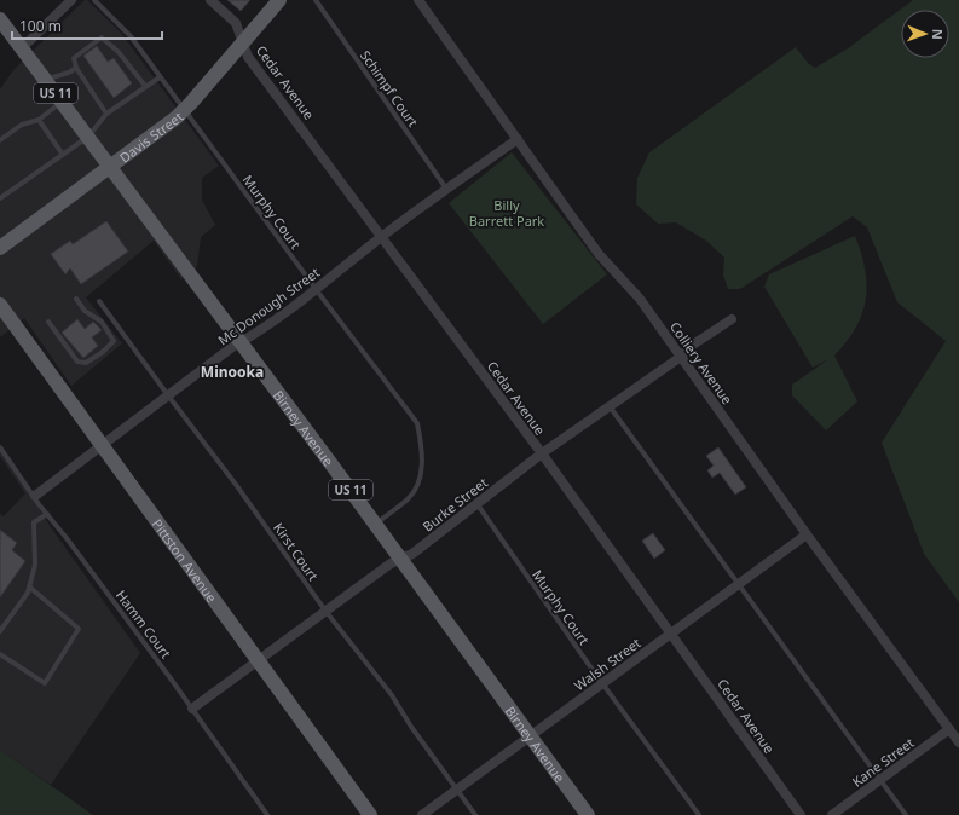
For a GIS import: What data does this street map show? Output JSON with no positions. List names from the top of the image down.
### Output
{
  "streets": {
    "main road": [
      "US 11",
      "Davis Street",
      "Birney Avenue",
      "Pittston Avenue"
    ],
    "street": [
      "Cedar Avenue",
      "Mc Donough Street",
      "Colliery Avenue",
      "Burke Street",
      "Walsh Street",
      "Kane Street"
    ],
    "lane": [
      "Schimpf Court",
      "Murphy Court",
      "Kirst Court",
      "Hamm Court"
    ]
  },
  "crossings": [
    ["Cedar Avenue", "Davis Street"],
    ["Cedar Avenue", "Mc Donough Street"],
    ["Cedar Avenue", "Burke Street"],
    ["Cedar Avenue", "Walsh Street"],
    ["Schimpf Court", "Mc Donough Street"],
    ["Davis Street", "Murphy Court"],
    ["Davis Street", "Birney Avenue"],
    ["Murphy Court", "Mc Donough Street"],
    ["Murphy Court", "Birney Avenue"],
    ["Murphy Court", "Burke Street"],
    ["Murphy Court", "Walsh Street"],
    ["Mc Donough Street", "Colliery Avenue"],
    ["Mc Donough Street", "Birney Avenue"],
    ["Mc Donough Street", "Kirst Court"],
    ["Mc Donough Street", "Pittston Avenue"],
    ["Mc Donough Street", "Hamm Court"],
    ["Colliery Avenue", "Burke Street"],
    ["Colliery Avenue", "Walsh Street"],
    ["Colliery Avenue", "Kane Street"],
    ["Birney Avenue", "Burke Street"],
    ["Birney Avenue", "Walsh Street"],
    ["Burke Street", "Kirst Court"],
    ["Burke Street", "Pittston Avenue"],
    ["Burke Street", "Hamm Court"],
    ["Kirst Court", "Walsh Street"]
  ],
  "districts": ["Minooka"],
  "parks": ["Billy Barrett Park"],
  "scale_bar": "100 m",
  "north": "right"
}
